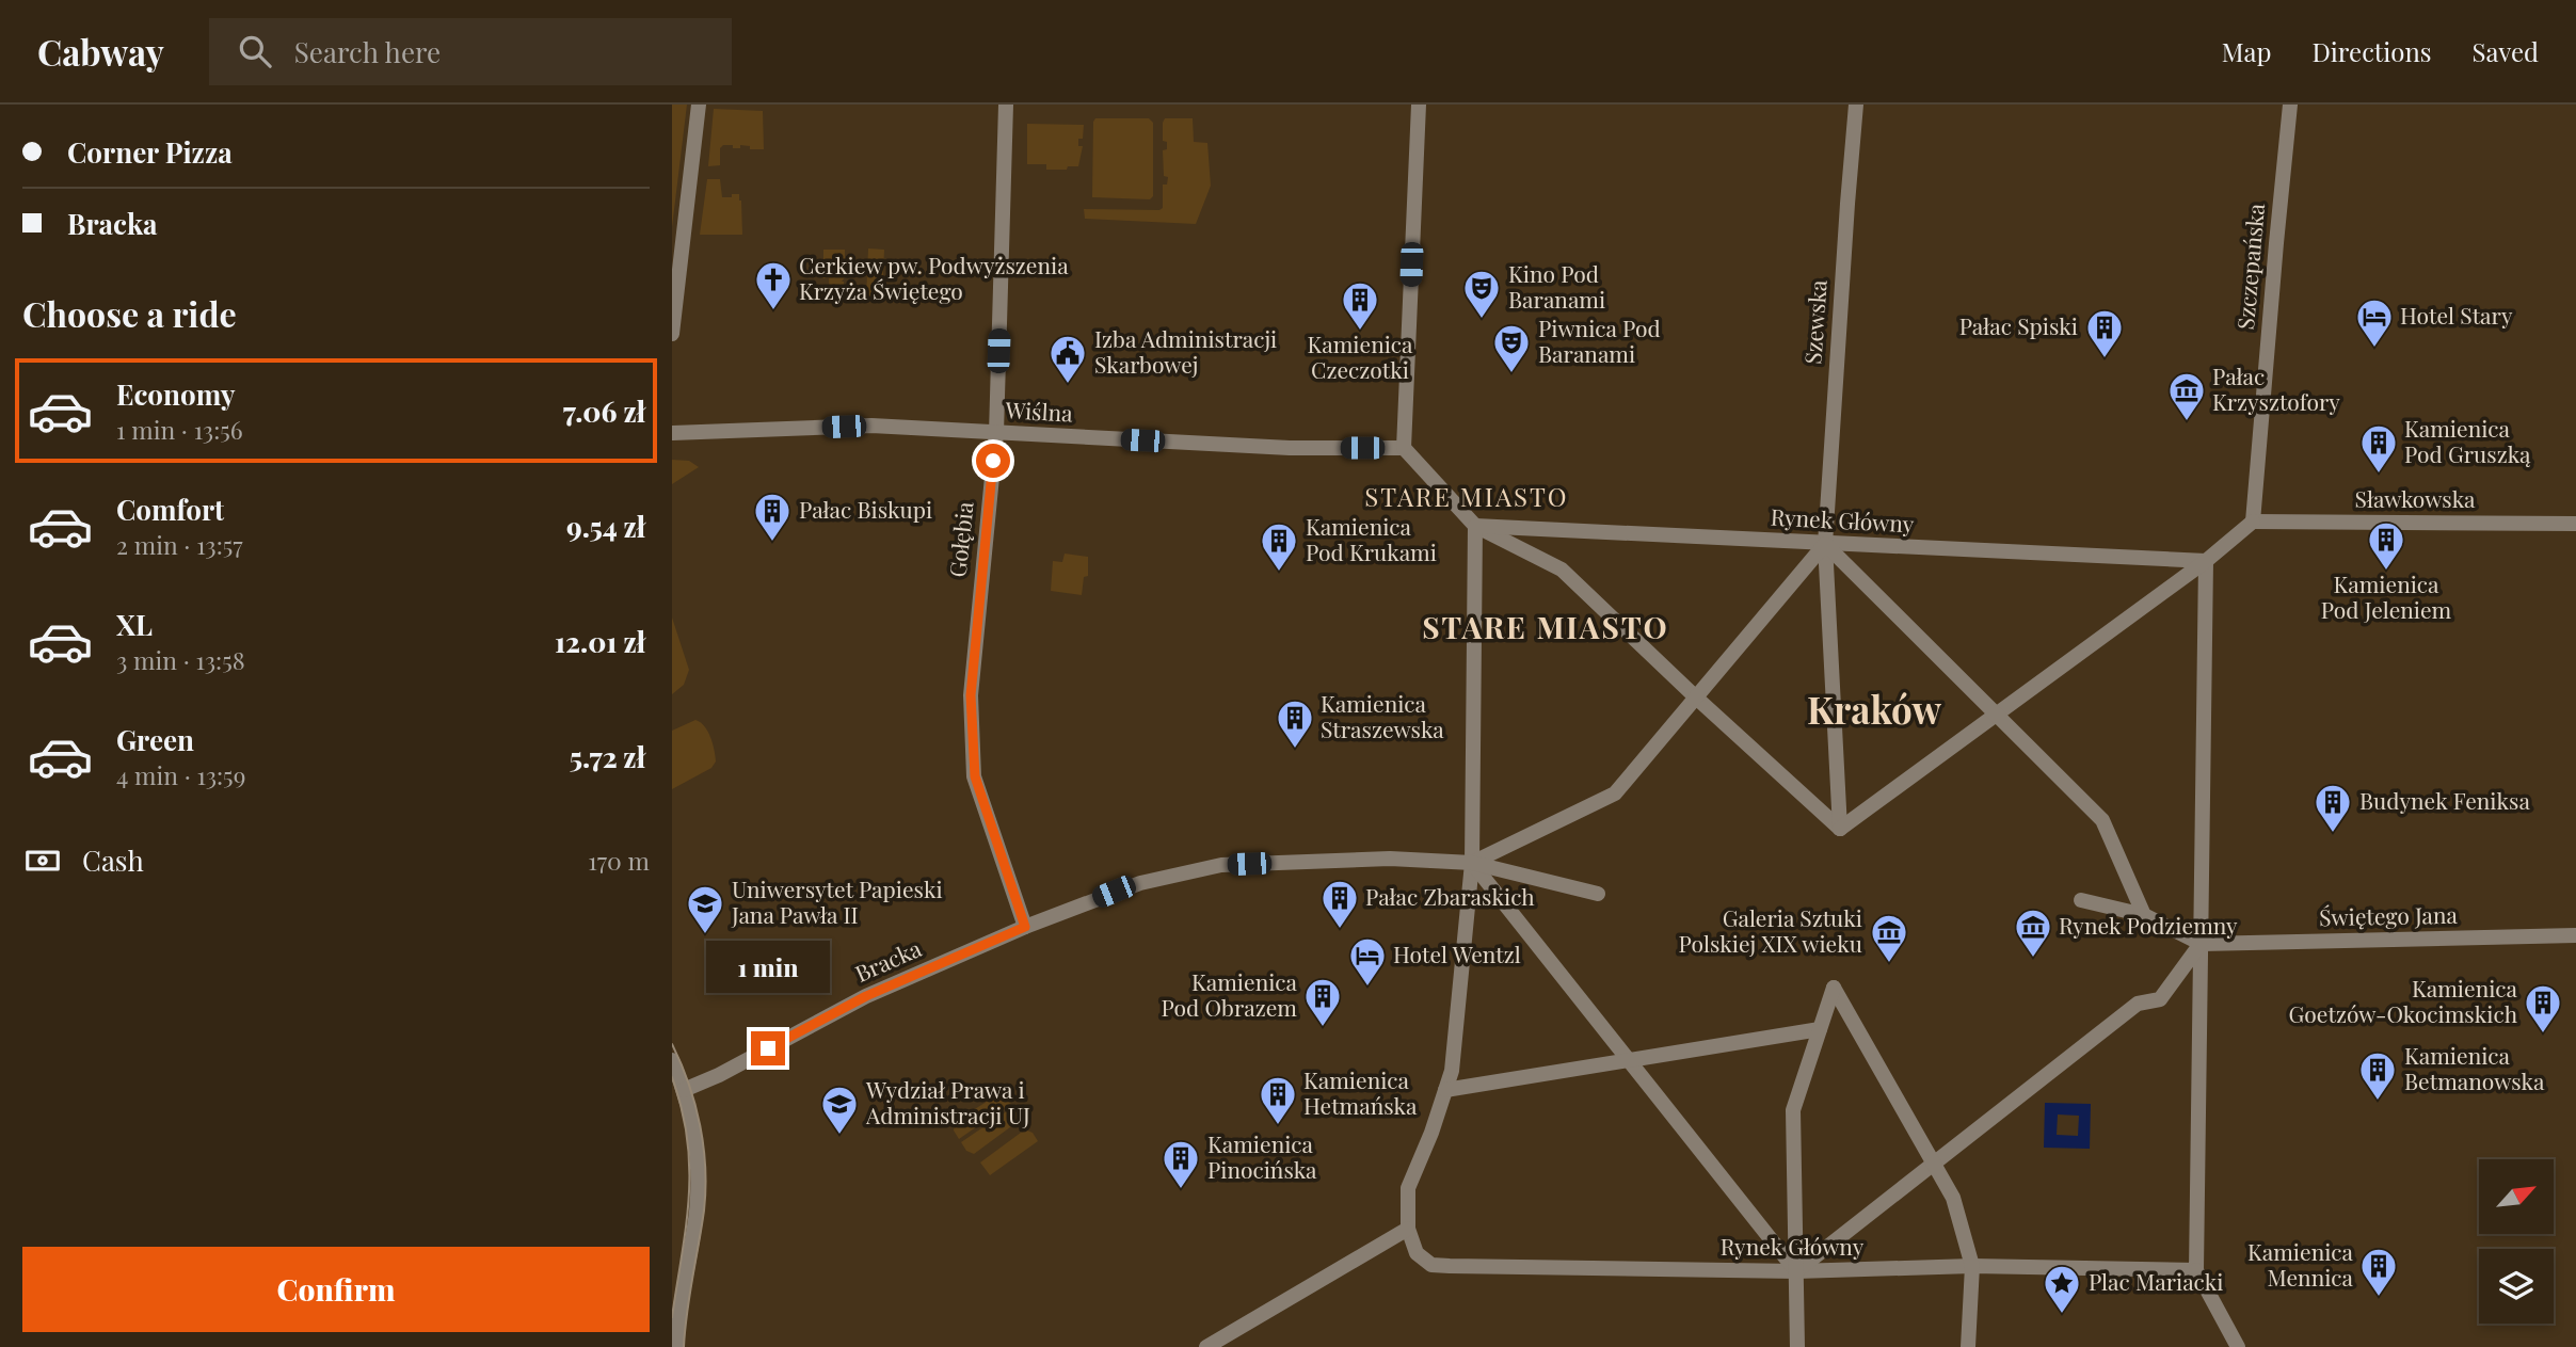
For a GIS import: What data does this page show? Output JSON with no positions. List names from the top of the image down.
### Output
{
  "streets": {
    "street": [
      "Szczepańska",
      "Szewska",
      "Wiślna",
      "Sławkowska",
      "Rynek Główny",
      "Gołębia",
      "Świętego Jana",
      "Bracka"
    ]
  },
  "crossings": [
    ["Szczepańska", "Sławkowska"],
    ["Szewska", "Rynek Główny"],
    ["Wiślna", "Gołębia"],
    ["Rynek Główny", "Bracka"],
    ["Gołębia", "Bracka"]
  ],
  "districts": ["STARE MIASTO", "STARE MIASTO", "Kraków"],
  "places": {
    "church": ["Cerkiew pw. Podwyższenia Krzyża Świętego"],
    "theatre": ["Kino Pod Baranami", "Piwnica Pod Baranami"],
    "building": [
      "Kamienica Czeczotki",
      "Pałac Spiski",
      "Kamienica Pod Gruszką",
      "Pałac Biskupi",
      "Kamienica Pod Jeleniem",
      "Kamienica Pod Krukami",
      "Kamienica Straszewska",
      "Budynek Feniksa",
      "Pałac Zbaraskich",
      "Kamienica Pod Obrazem",
      "Kamienica Goetzów-Okocimskich",
      "Kamienica Betmanowska",
      "Kamienica Hetmańska",
      "Kamienica Pinocińska",
      "Kamienica Mennica"
    ],
    "hotel": ["Hotel Stary", "Hotel Wentzl"],
    "public building": ["Izba Administracji Skarbowej"],
    "museum": ["Pałac Krzysztofory", "Rynek Podziemny", "Galeria Sztuki Polskiej XIX wieku"],
    "school or university": ["Uniwersytet Papieski Jana Pawła II", "Wydział Prawa i Administracji UJ"],
    "place": ["Plac Mariacki"]
  },
  "north": "top right",
  "page": {
    "header": "Cabway",
    "search": "Search here",
    "nav": ["Map", "Directions", "Saved"],
    "banner": ["Corner Pizza", "Bracka"],
    "heading": "Choose a ride",
    "list": [
      {
        "name": "Economy",
        "note": "1 min · 13:56",
        "value": "7.06 zł"
      },
      {
        "name": "Comfort",
        "note": "2 min · 13:57",
        "value": "9.54 zł"
      },
      {
        "name": "XL",
        "note": "3 min · 13:58",
        "value": "12.01 zł"
      },
      {
        "name": "Green",
        "note": "4 min · 13:59",
        "value": "5.72 zł"
      }
    ],
    "pay": ["Cash", "170 m"],
    "bubble": "1 min",
    "buttons": "Confirm"
  }
}
